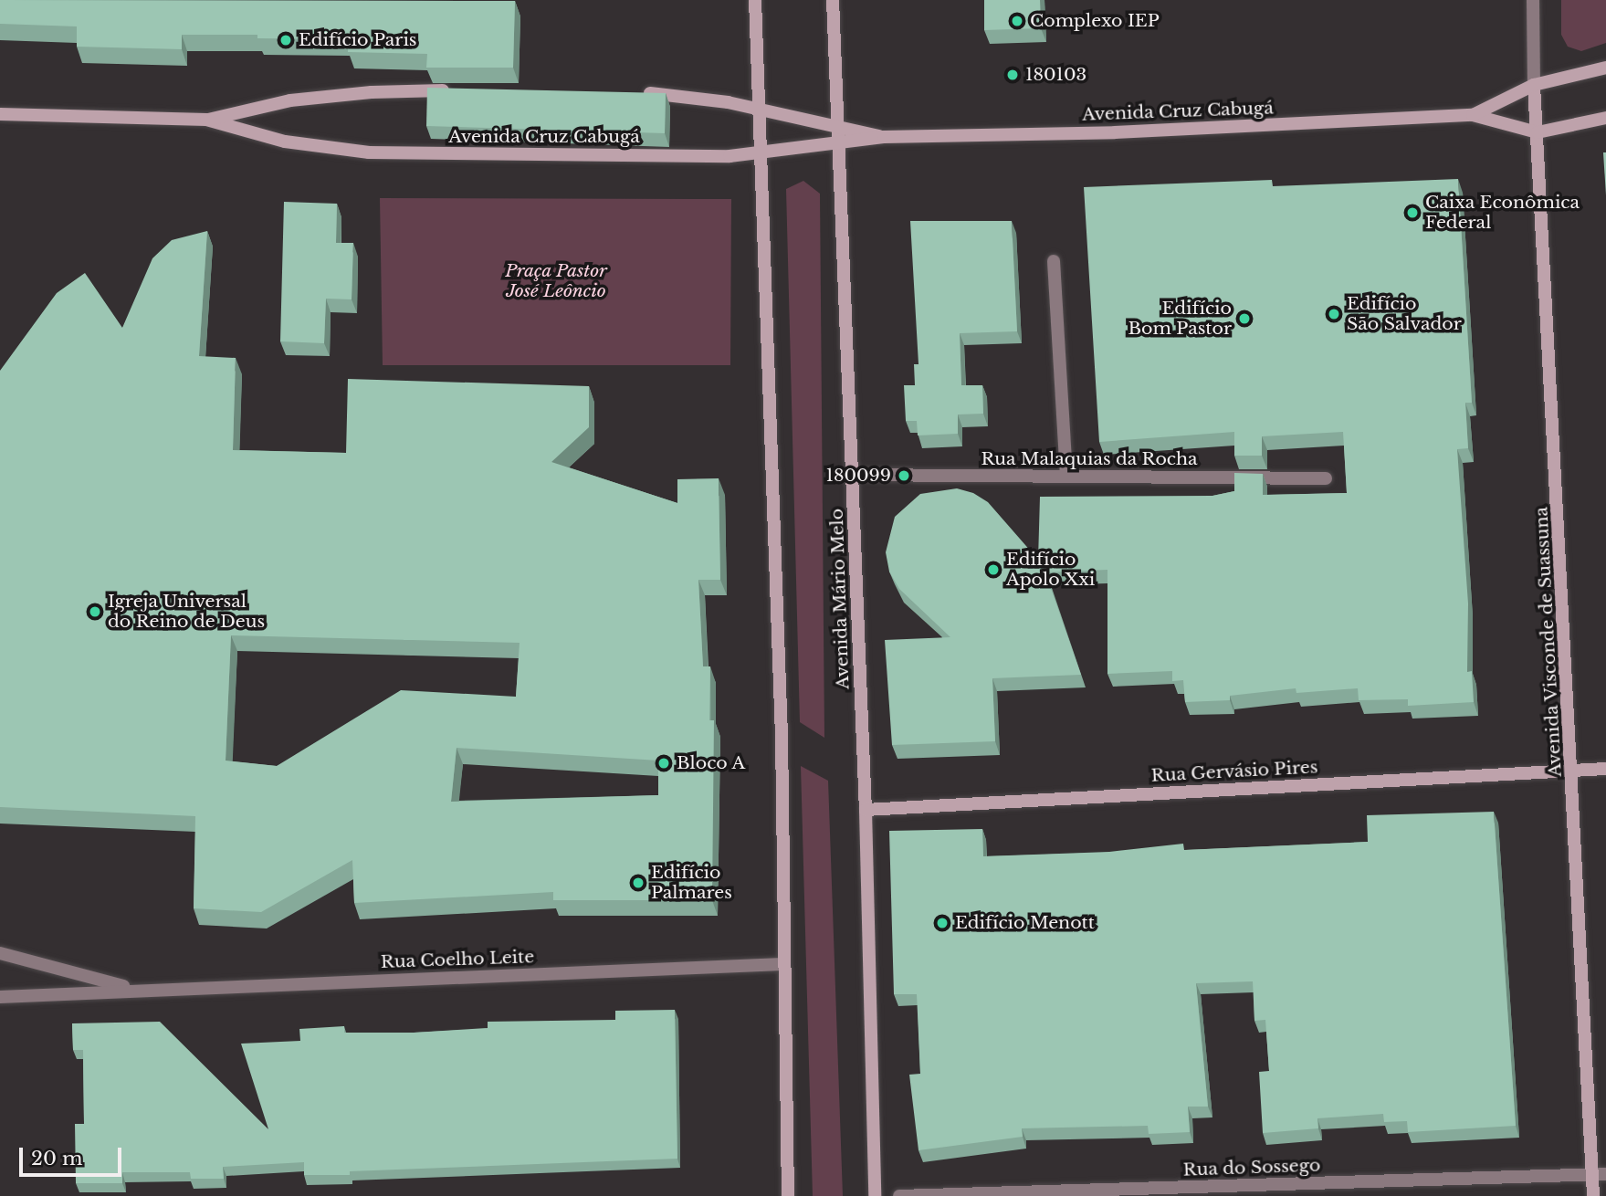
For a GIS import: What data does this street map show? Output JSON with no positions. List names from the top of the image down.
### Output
{
  "streets": {
    "main road": [
      "Avenida Cruz Cabugá",
      "Avenida Mário Melo",
      "Avenida Visconde de Suassuna",
      "Rua Gervásio Pires"
    ],
    "street": ["Rua Malaquias da Rocha", "Rua Coelho Leite", "Rua do Sossego"]
  },
  "crossings": [
    ["Avenida Cruz Cabugá", "Avenida Mário Melo"],
    ["Avenida Cruz Cabugá", "Avenida Visconde de Suassuna"],
    ["Rua Malaquias da Rocha", "Avenida Mário Melo"],
    ["Avenida Mário Melo", "Rua Gervásio Pires"],
    ["Avenida Visconde de Suassuna", "Rua Gervásio Pires"],
    ["Avenida Visconde de Suassuna", "Rua do Sossego"]
  ],
  "parks": ["Praça Pastor José Leôncio"],
  "places": [
    "Complexo IEP",
    "Edifício Paris",
    "180103",
    "Caixa Econômica Federal",
    "Edifício São Salvador",
    "Edifício Bom Pastor",
    "180099",
    "Edifício Apolo Xxi",
    "Igreja Universal do Reino de Deus",
    "Bloco A",
    "Edifício Palmares",
    "Edifício Menott"
  ],
  "scale_bar": "20 m"
}
